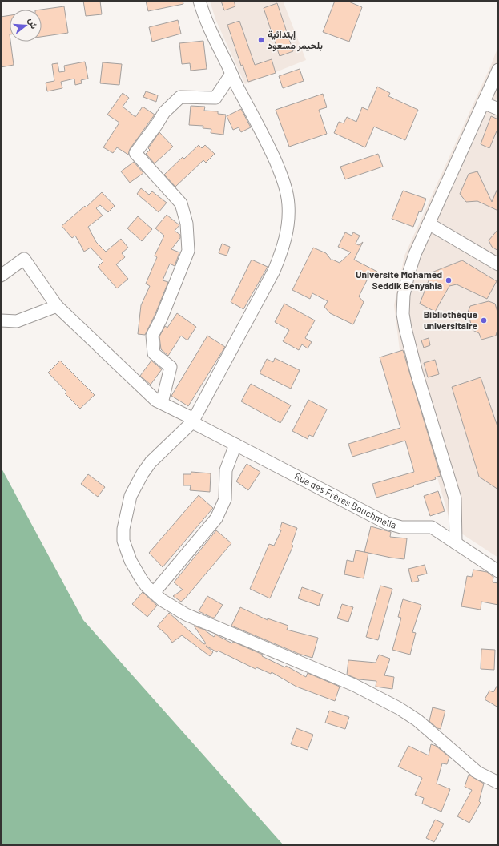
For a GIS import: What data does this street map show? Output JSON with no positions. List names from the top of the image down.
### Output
{
  "streets": {
    "street": ["Rue des Frères Bouchmella"]
  },
  "places": ["إبتدائية بلحيمر مسعود", "Université Mohamed Seddik Benyahia", "Bibliothèque universitaire"],
  "north": "right"
}
